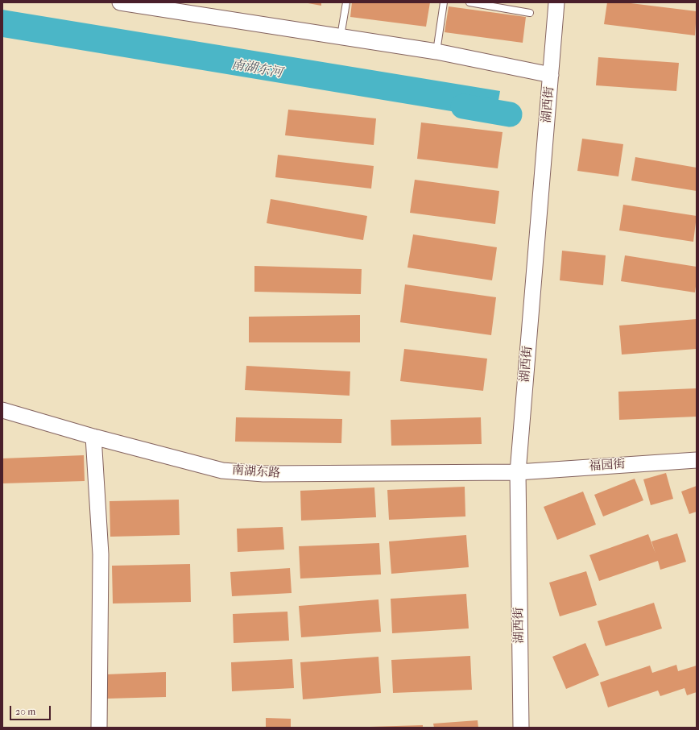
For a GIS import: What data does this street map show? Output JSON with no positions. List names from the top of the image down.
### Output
{
  "streets": {
    "street": ["湖西街", "福园街", "南湖东路"]
  },
  "crossings": [
    ["湖西街", "福园街"],
    ["湖西街", "南湖东路"],
    ["福园街", "南湖东路"]
  ],
  "water": ["南湖东河"],
  "scale_bar": "20 m"
}
